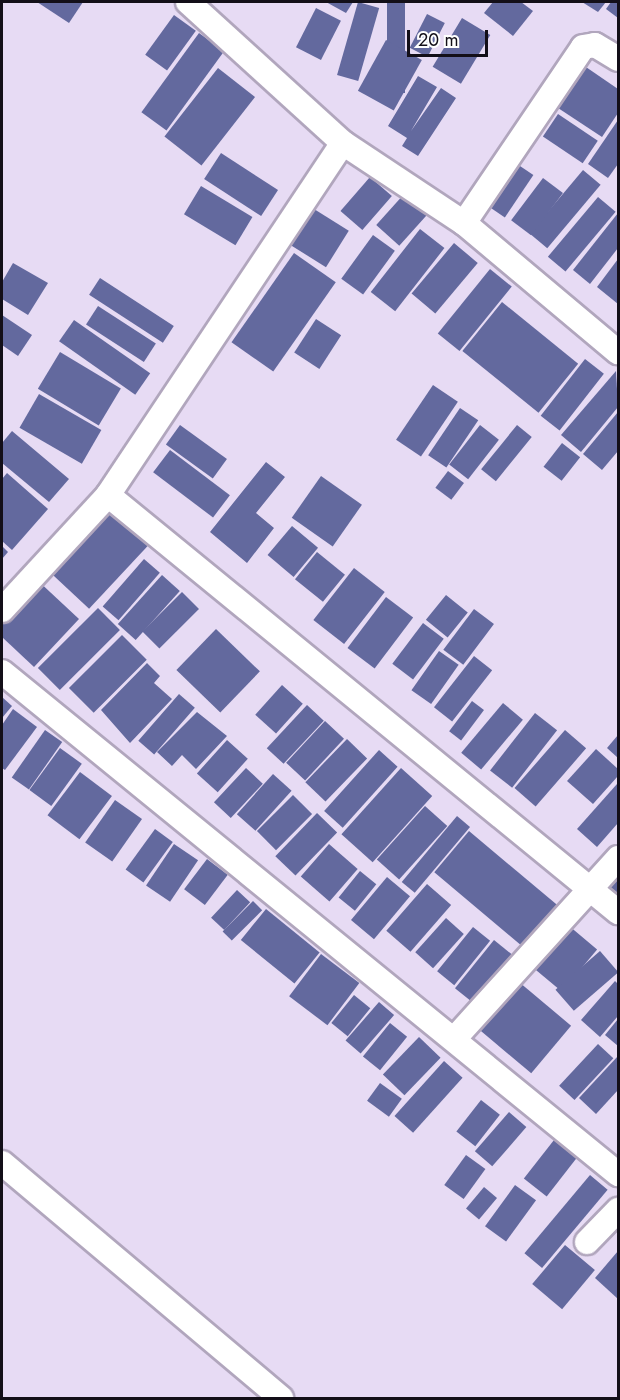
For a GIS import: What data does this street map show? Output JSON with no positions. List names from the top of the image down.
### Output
{
  "scale_bar": "20 m"
}
